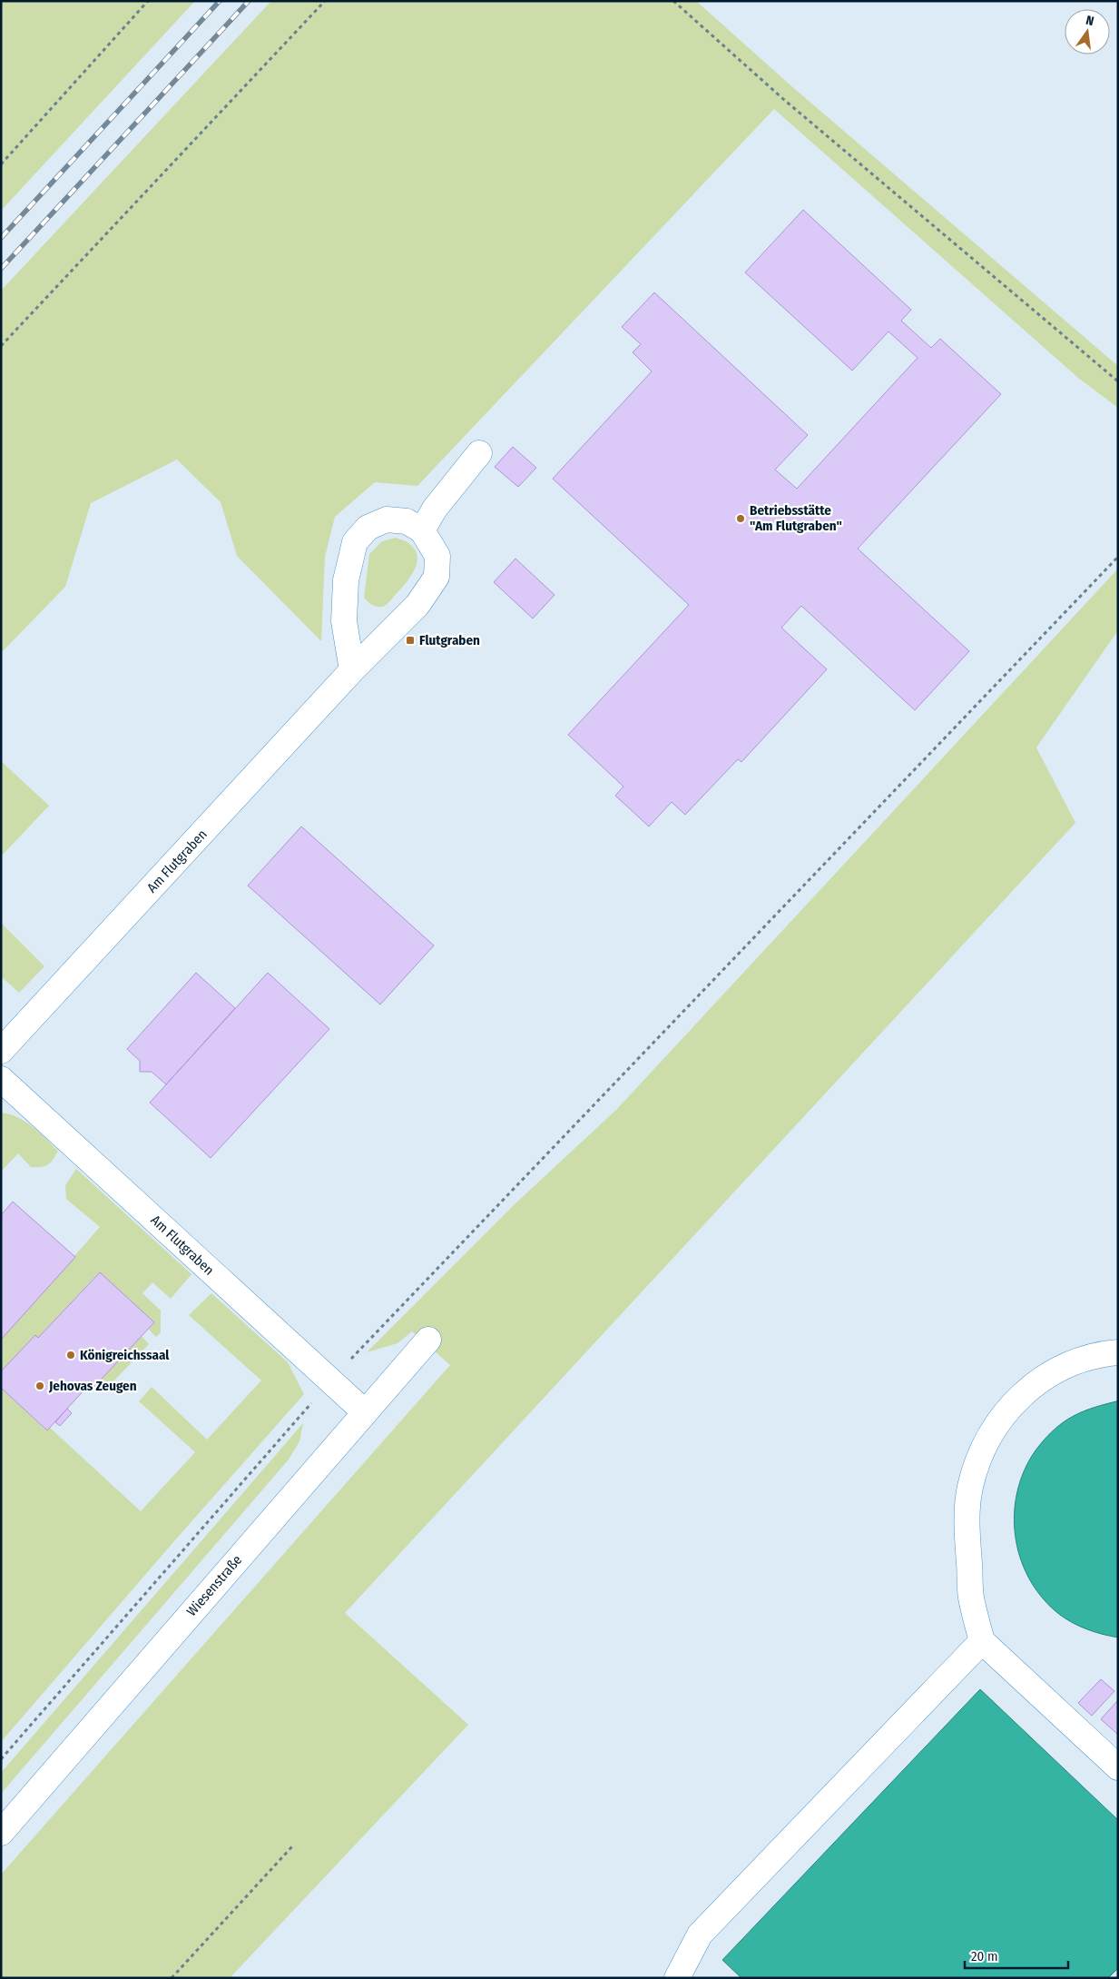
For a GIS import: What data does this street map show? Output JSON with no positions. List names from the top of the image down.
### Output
{
  "streets": {
    "lane": ["Am Flutgraben", "Wiesenstraße"]
  },
  "crossings": [
    ["Am Flutgraben", "Wiesenstraße"]
  ],
  "places": {
    "other": ["Betriebsstätte \"Am Flutgraben\"", "Königreichssaal", "Jehovas Zeugen"],
    "transit": ["Flutgraben"]
  },
  "scale_bar": "20 m",
  "north": "top"
}
